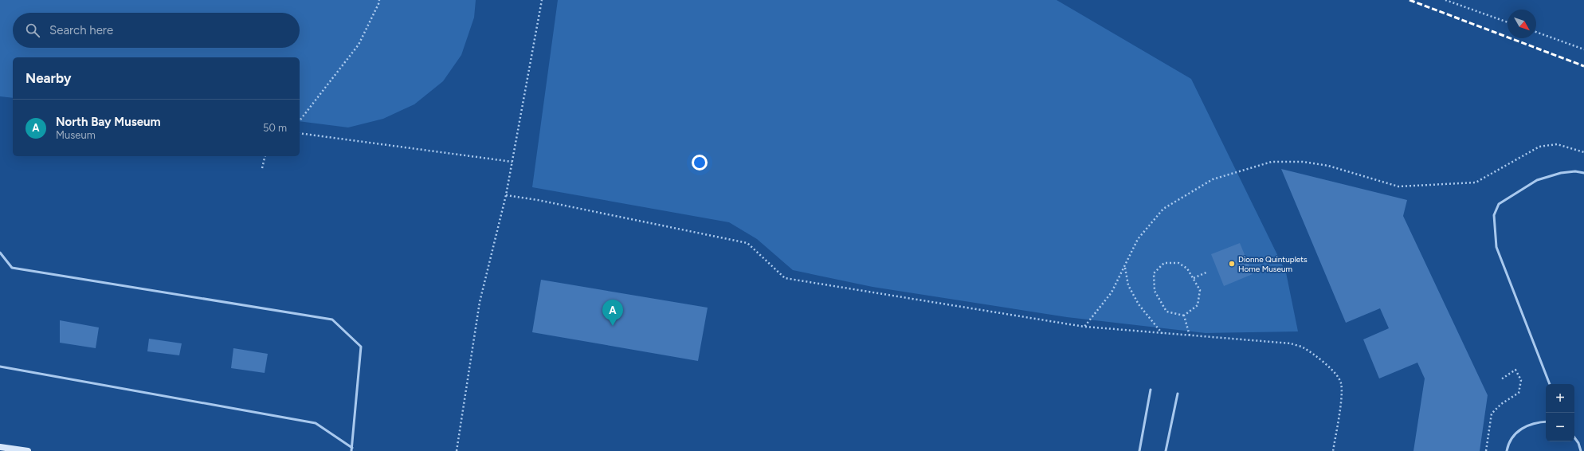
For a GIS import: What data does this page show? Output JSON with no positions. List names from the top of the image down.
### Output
{
  "places": ["Dionne Quintuplets Home Museum"],
  "north": "bottom right",
  "page": {
    "search": "Search here",
    "heading": "Nearby",
    "list": [
      {
        "mark": "A",
        "name": "North Bay Museum",
        "note": "Museum",
        "value": "50 m"
      }
    ],
    "pins": "A",
    "map_buttons": ["+", "−"]
  }
}
